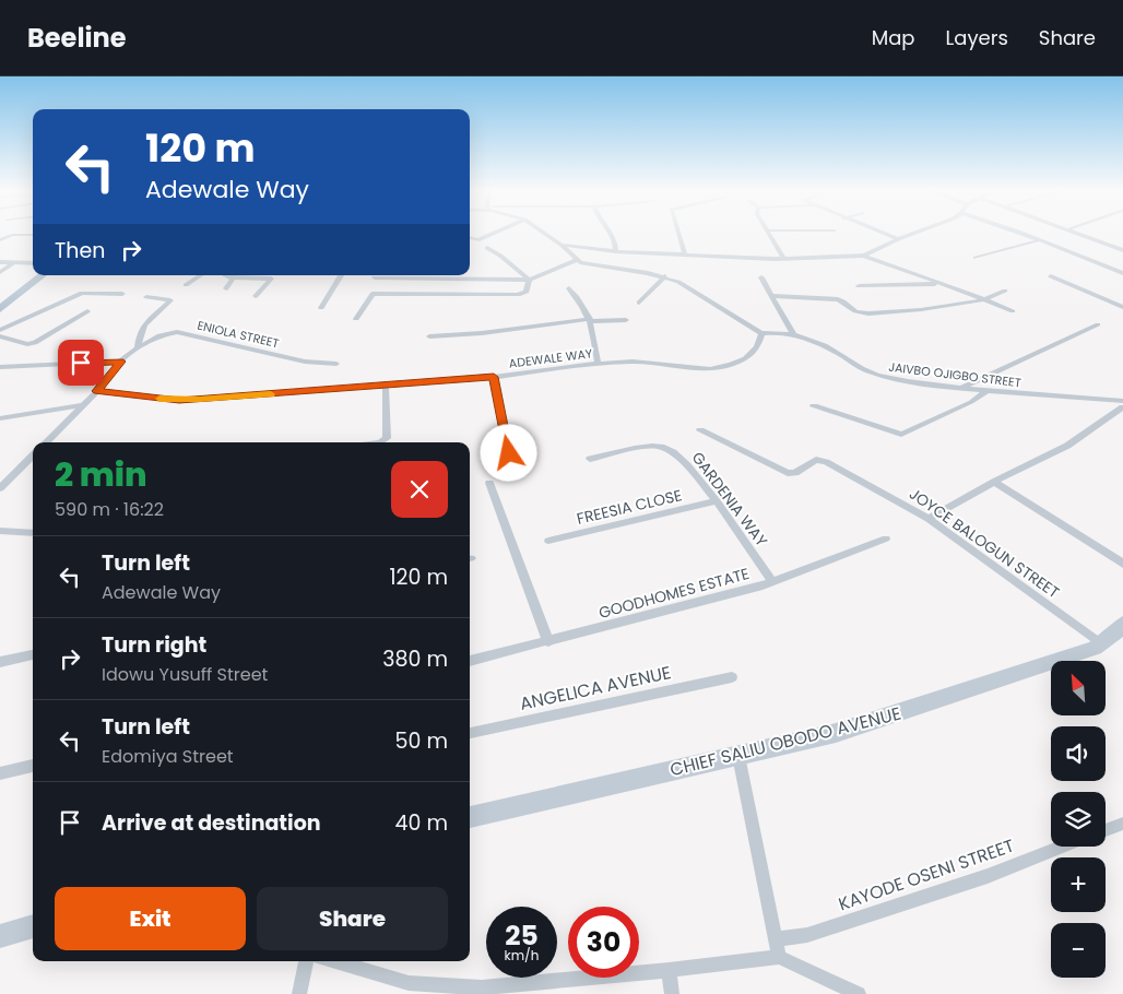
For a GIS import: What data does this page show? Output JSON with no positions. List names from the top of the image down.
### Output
{
  "streets": {
    "street": [
      "ENIOLA STREET",
      "ADEWALE WAY",
      "JAIVBO OJIGBO STREET",
      "GARDENIA WAY",
      "FREESIA CLOSE",
      "JOYCE BALOGUN STREET",
      "GOODHOMES ESTATE",
      "ANGELICA AVENUE",
      "CHIEF SALIU OBODO AVENUE",
      "KAYODE OSENI STREET"
    ]
  },
  "crossings": [
    ["ADEWALE WAY", "JAIVBO OJIGBO STREET"],
    ["GARDENIA WAY", "FREESIA CLOSE"],
    ["GARDENIA WAY", "GOODHOMES ESTATE"],
    ["JOYCE BALOGUN STREET", "CHIEF SALIU OBODO AVENUE"]
  ],
  "north": "top left",
  "page": {
    "header": "Beeline",
    "nav": ["Map", "Layers", "Share"],
    "turn": ["120 m", "Adewale Way"],
    "then": "Then",
    "heading": ["2 min", "590 m · 16:22"],
    "list": [
      {
        "name": "Turn left",
        "note": "Adewale Way",
        "value": "120 m"
      },
      {
        "name": "Turn right",
        "note": "Idowu Yusuff Street",
        "value": "380 m"
      },
      {
        "name": "Turn left",
        "note": "Edomiya Street",
        "value": "50 m"
      },
      {
        "name": "Arrive at destination",
        "value": "40 m"
      }
    ],
    "map_buttons": ["+", "−"],
    "buttons": ["Exit", "Share"],
    "speed": "25 km/h",
    "limit": "30"
  }
}
